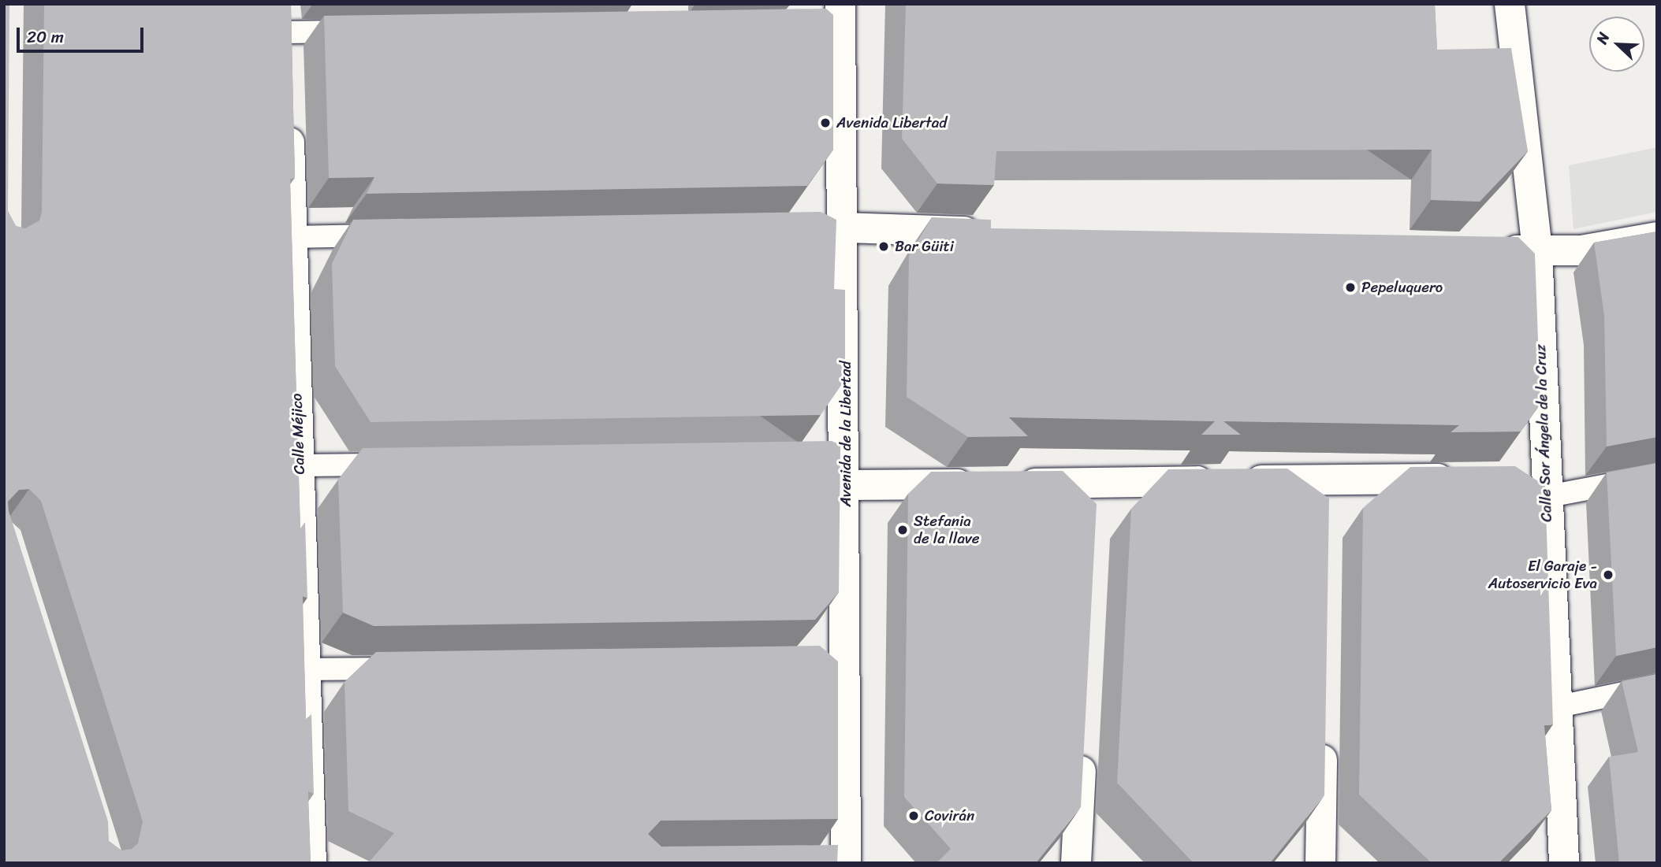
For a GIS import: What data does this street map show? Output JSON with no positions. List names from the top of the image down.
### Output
{
  "streets": {
    "street": ["Calle Sor Ángela de la Cruz", "Calle Méjico", "Avenida de la Libertad"]
  },
  "places": [
    "Avenida Libertad",
    "Bar Güiti",
    "Pepeluquero",
    "Stefania de la llave",
    "El Garaje - Autoservicio Eva",
    "Covirán"
  ],
  "scale_bar": "20 m",
  "north": "top left"
}
